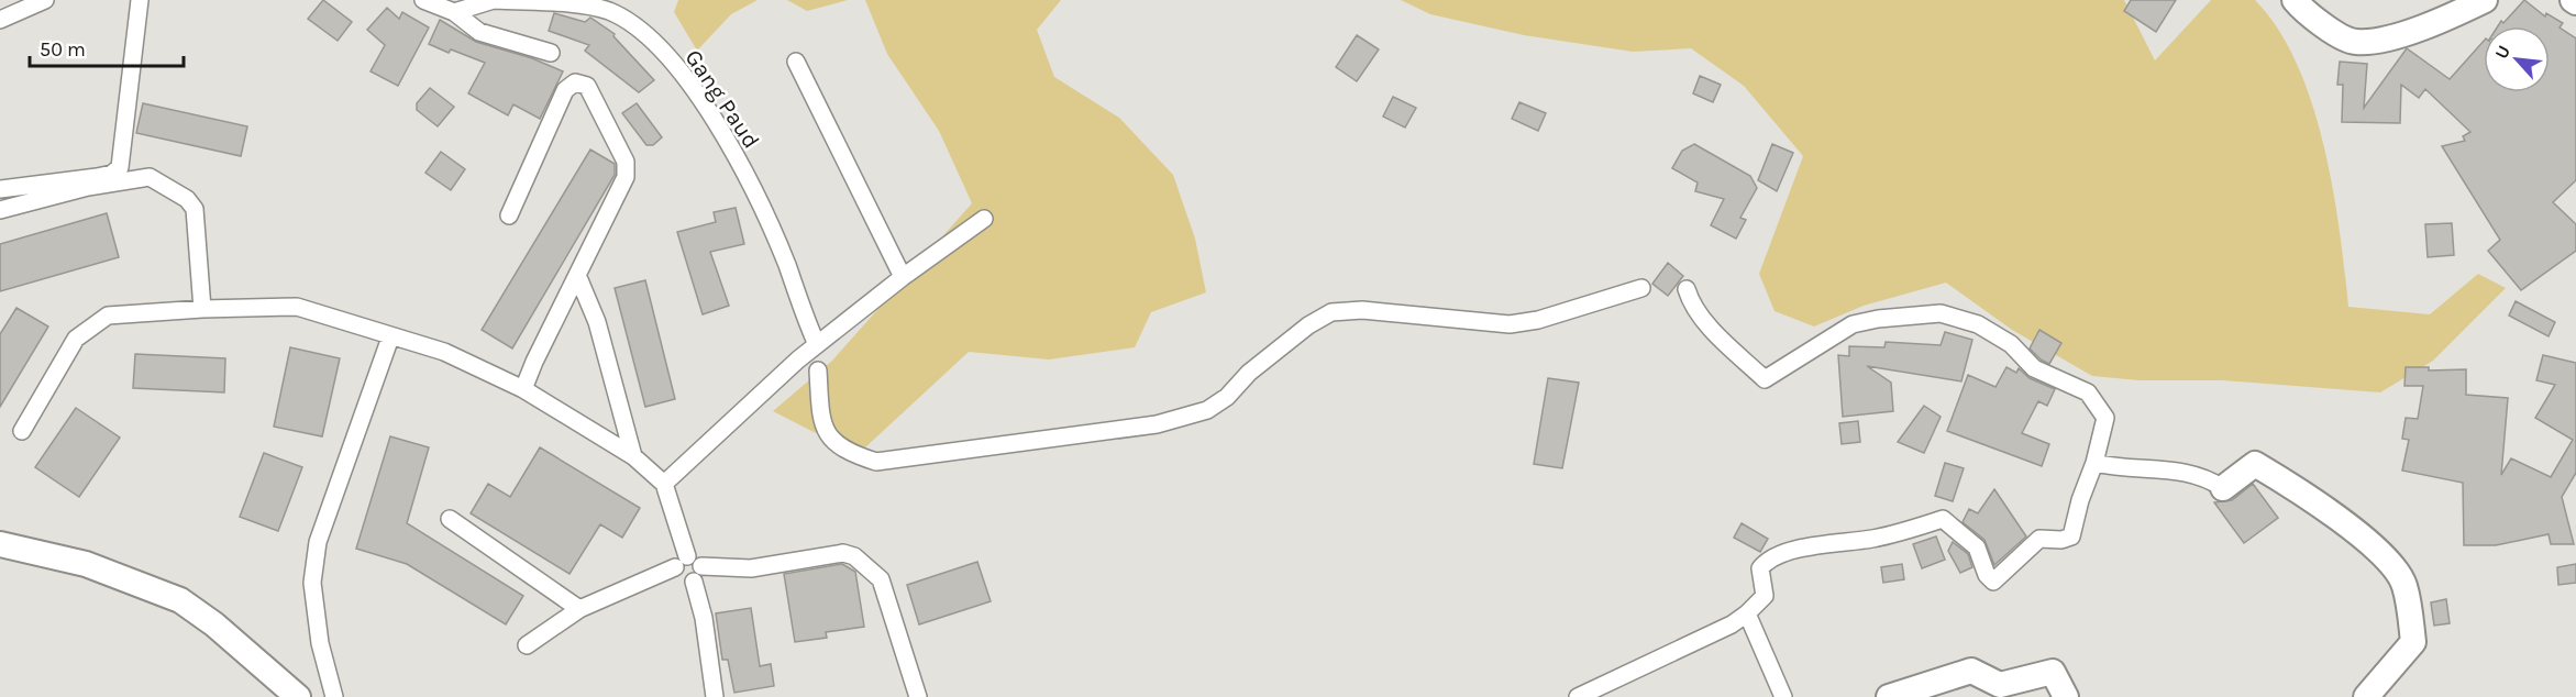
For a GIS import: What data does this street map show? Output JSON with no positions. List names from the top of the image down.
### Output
{
  "streets": {
    "street": ["Gang Paud"]
  },
  "scale_bar": "50 m",
  "north": "top left"
}
